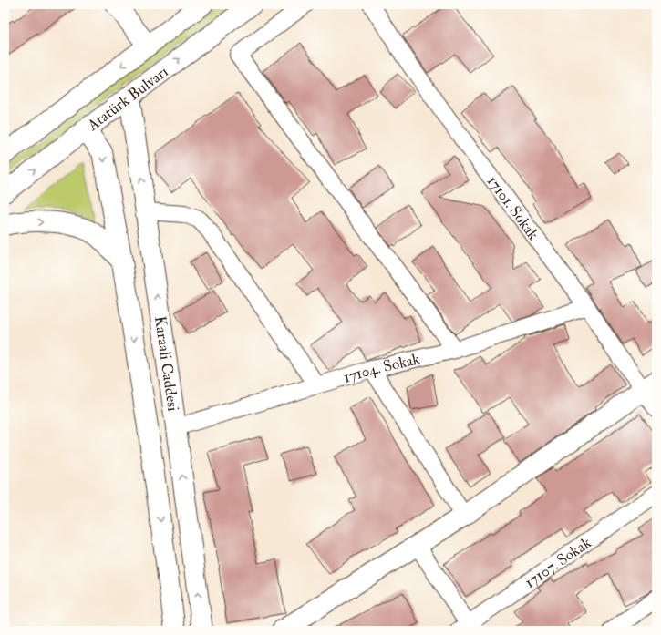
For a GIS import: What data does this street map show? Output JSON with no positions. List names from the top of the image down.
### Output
{
  "streets": {
    "main road": ["Atatürk Bulvarı", "Karaali Caddesi"],
    "street": ["17101. Sokak", "17104. Sokak", "17107. Sokak"]
  },
  "crossings": [
    ["Atatürk Bulvarı", "Karaali Caddesi"],
    ["17101. Sokak", "17104. Sokak"],
    ["Karaali Caddesi", "17104. Sokak"]
  ]
}
